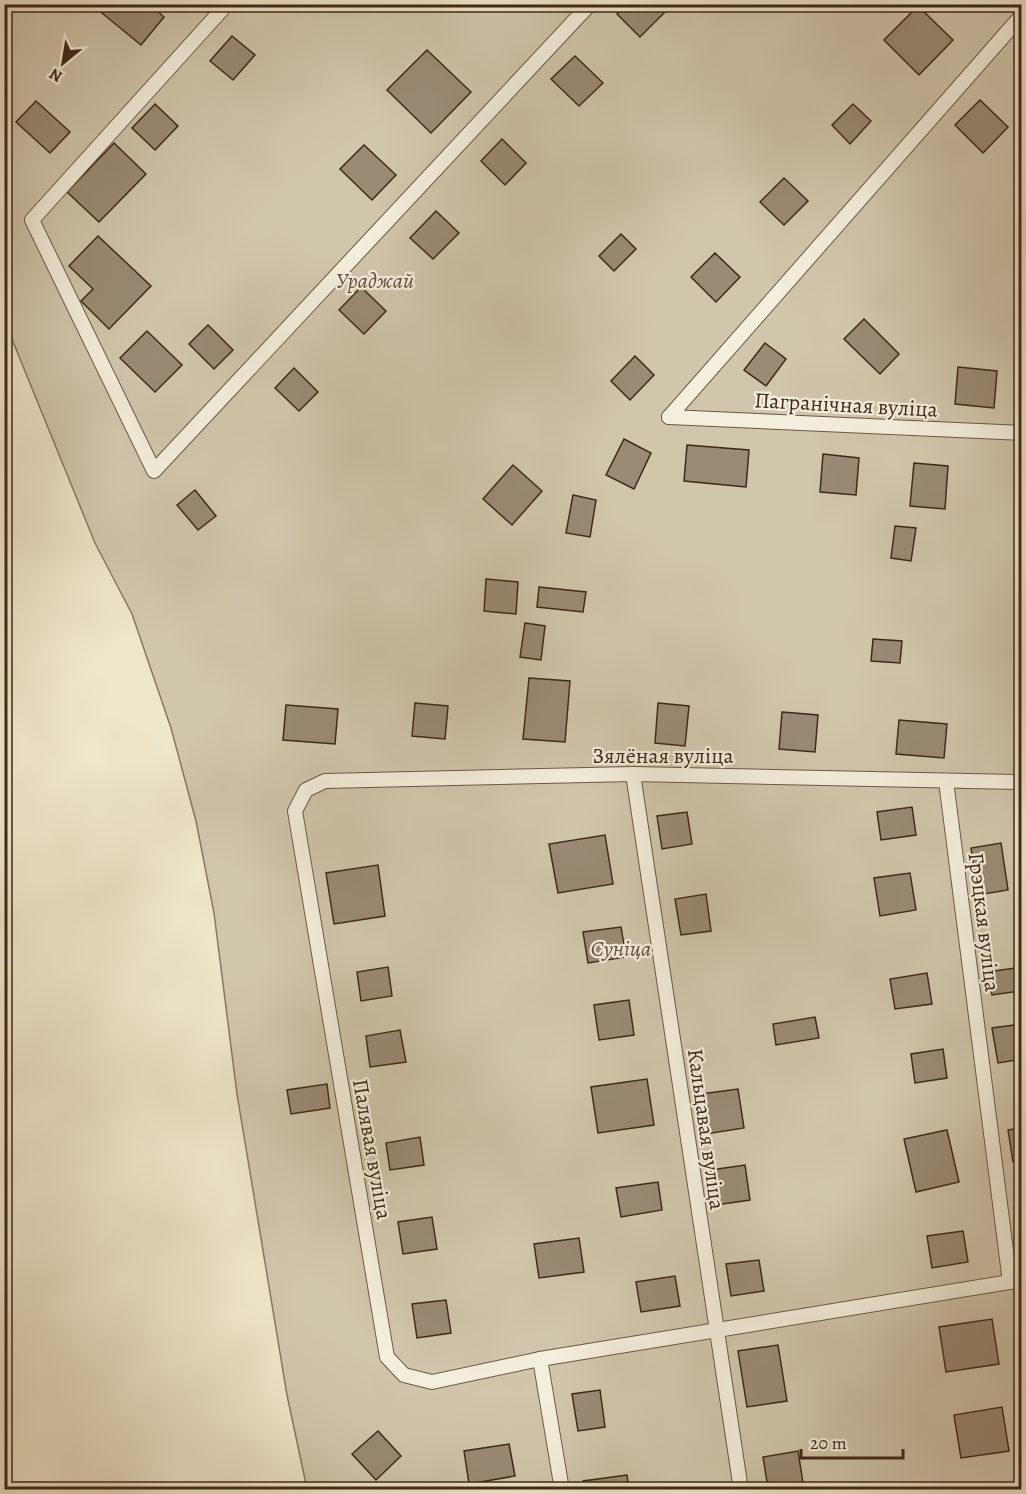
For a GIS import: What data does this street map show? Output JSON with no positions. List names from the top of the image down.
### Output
{
  "streets": {
    "lane": [
      "Пагранічная вуліца",
      "Зялёная вуліца",
      "Грэцкая вуліца",
      "Кальцавая вуліца",
      "Палявая вуліца"
    ]
  },
  "crossings": [
    ["Зялёная вуліца", "Грэцкая вуліца"],
    ["Зялёная вуліца", "Кальцавая вуліца"],
    ["Зялёная вуліца", "Палявая вуліца"],
    ["Грэцкая вуліца", "Палявая вуліца"],
    ["Кальцавая вуліца", "Палявая вуліца"]
  ],
  "parks": ["Ураджай", "Суніца"],
  "scale_bar": "20 m",
  "north": "bottom left"
}
